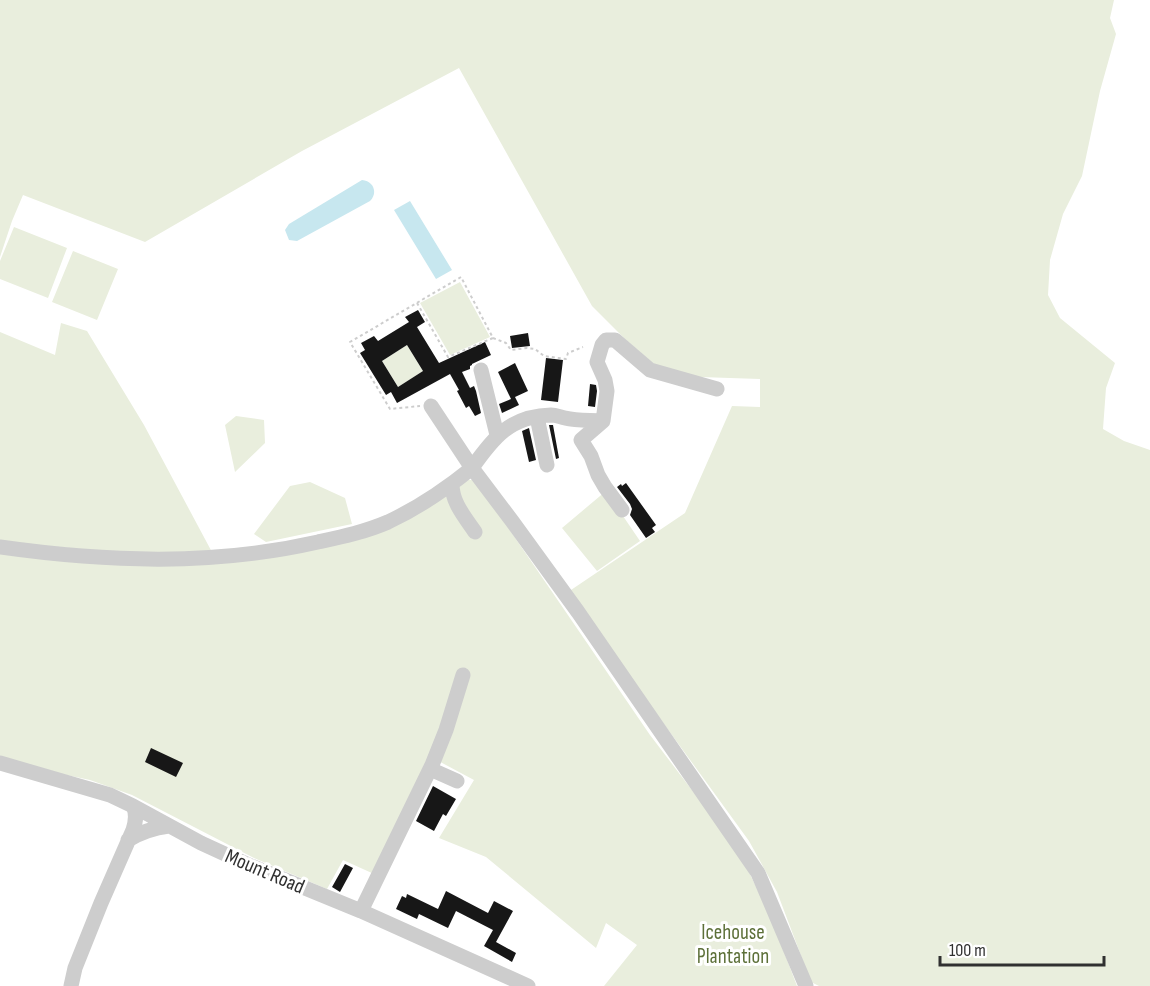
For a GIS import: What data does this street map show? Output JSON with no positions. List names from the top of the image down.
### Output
{
  "streets": {
    "street": ["Mount Road"]
  },
  "parks": ["Icehouse Plantation"],
  "scale_bar": "100 m"
}
